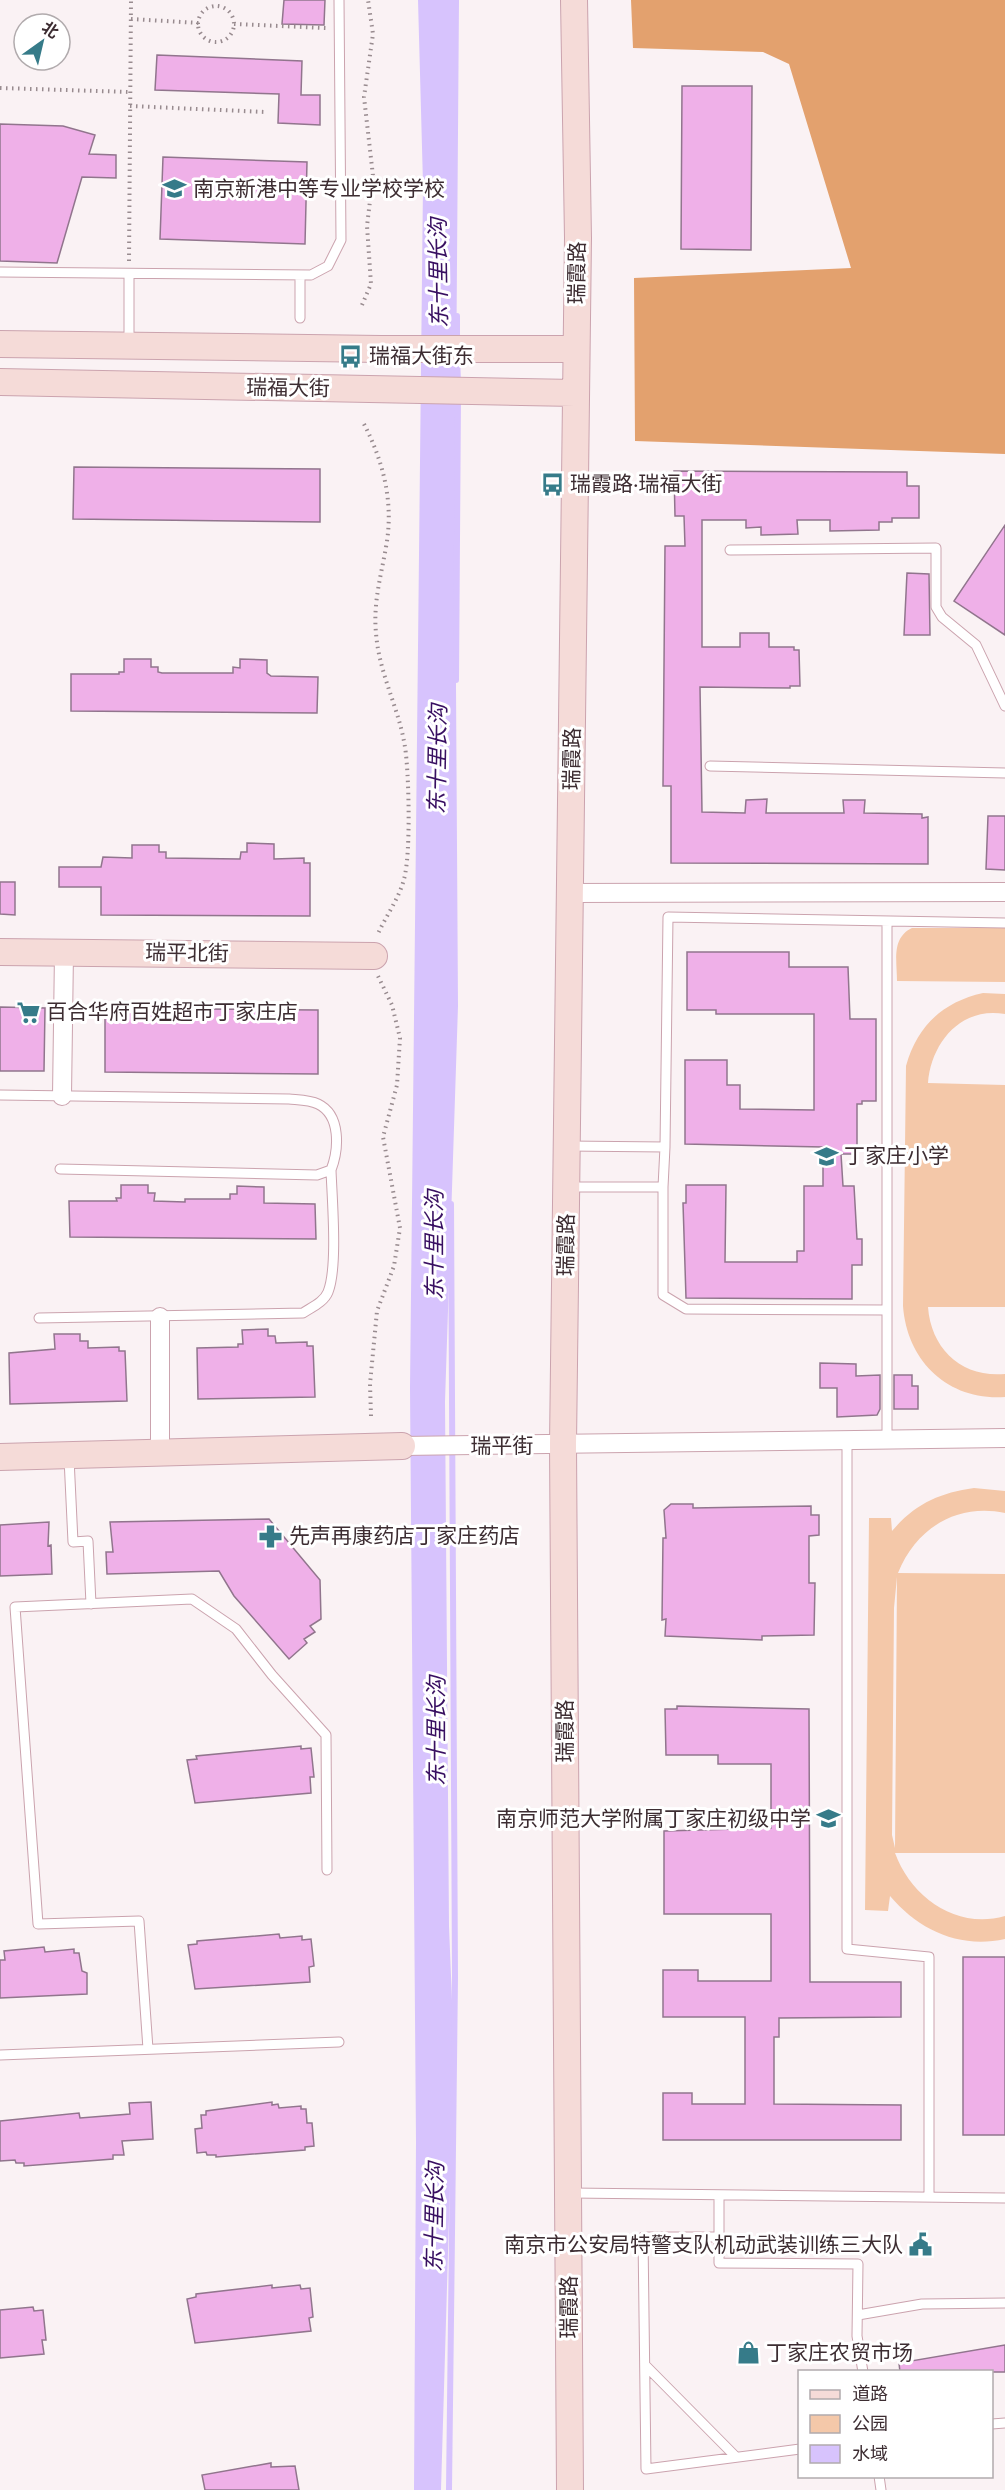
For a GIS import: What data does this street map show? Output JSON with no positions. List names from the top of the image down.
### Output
{
  "streets": {
    "street": [
      "瑞霞路",
      "瑞福大街",
      "瑞平北街",
      "瑞平街"
    ]
  },
  "crossings": [
    ["瑞霞路", "瑞福大街"],
    ["瑞霞路", "瑞平街"]
  ],
  "water": ["东十里长沟"],
  "places": {
    "school or university": ["南京新港中等专业学校学校", "丁家庄小学", "南京师范大学附属丁家庄初级中学"],
    "bus stop": ["瑞福大街东", "瑞霞路·瑞福大街"],
    "supermarket": ["百合华府百姓超市丁家庄店"],
    "pharmacy": ["先声再康药店丁家庄药店"],
    "public building": ["南京市公安局特警支队机动武装训练三大队"],
    "shop": ["丁家庄农贸市场"]
  },
  "legend": ["道路", "公园", "水域"],
  "north": "top right"
}
